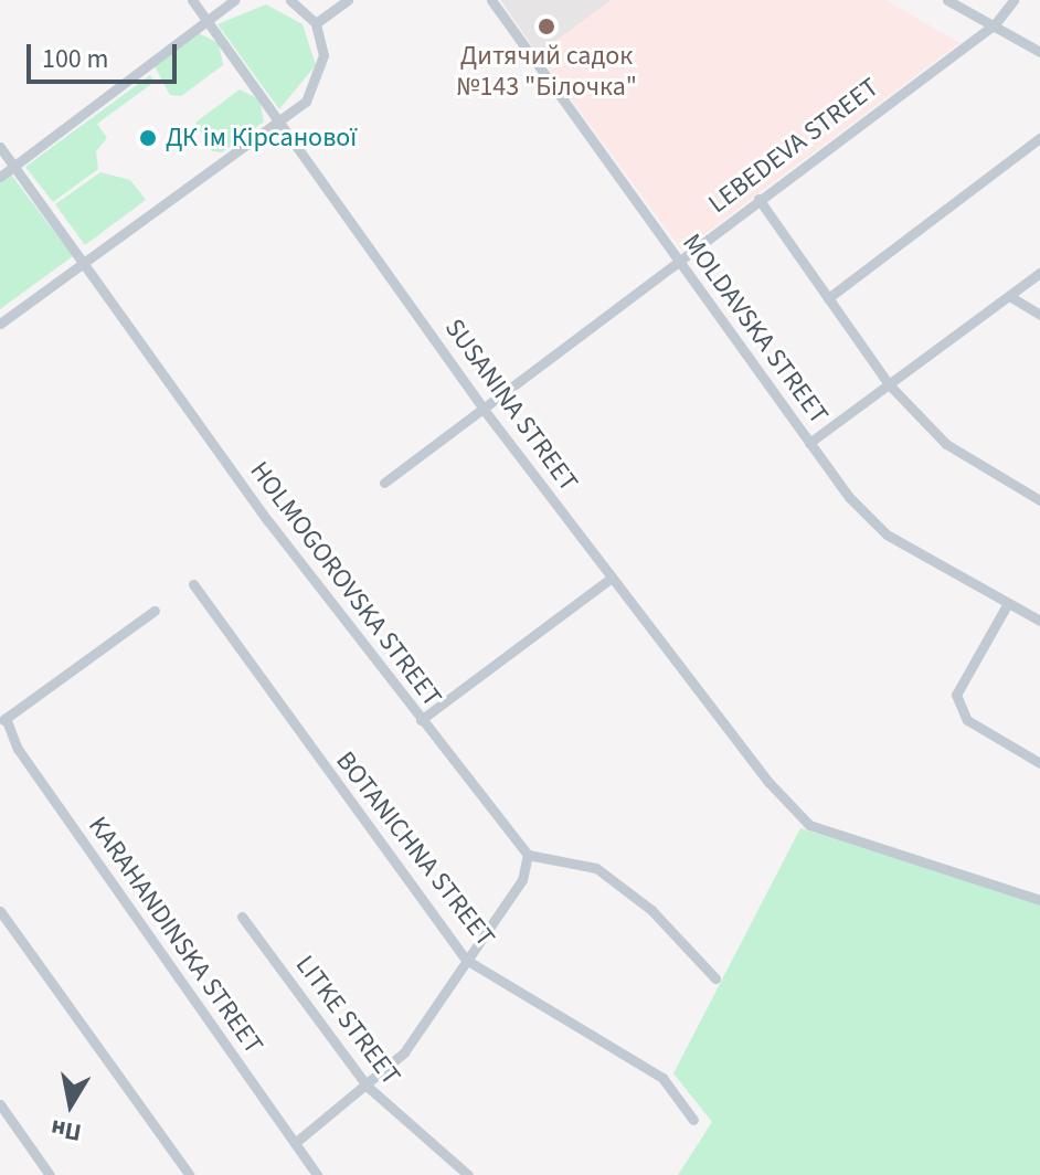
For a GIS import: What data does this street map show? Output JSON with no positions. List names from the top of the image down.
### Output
{
  "streets": {
    "street": [
      "LEBEDEVA STREET",
      "MOLDAVSKA STREET",
      "SUSANINA STREET",
      "HOLMOGOROVSKA STREET",
      "BOTANICHNA STREET",
      "KARAHANDINSKA STREET",
      "LITKE STREET"
    ]
  },
  "crossings": [
    ["LEBEDEVA STREET", "MOLDAVSKA STREET"],
    ["LEBEDEVA STREET", "SUSANINA STREET"]
  ],
  "places": ["Дитячий садок №143 \"Білочка\"", "ДК ім Кірсанової"],
  "scale_bar": "100 m",
  "north": "bottom"
}
